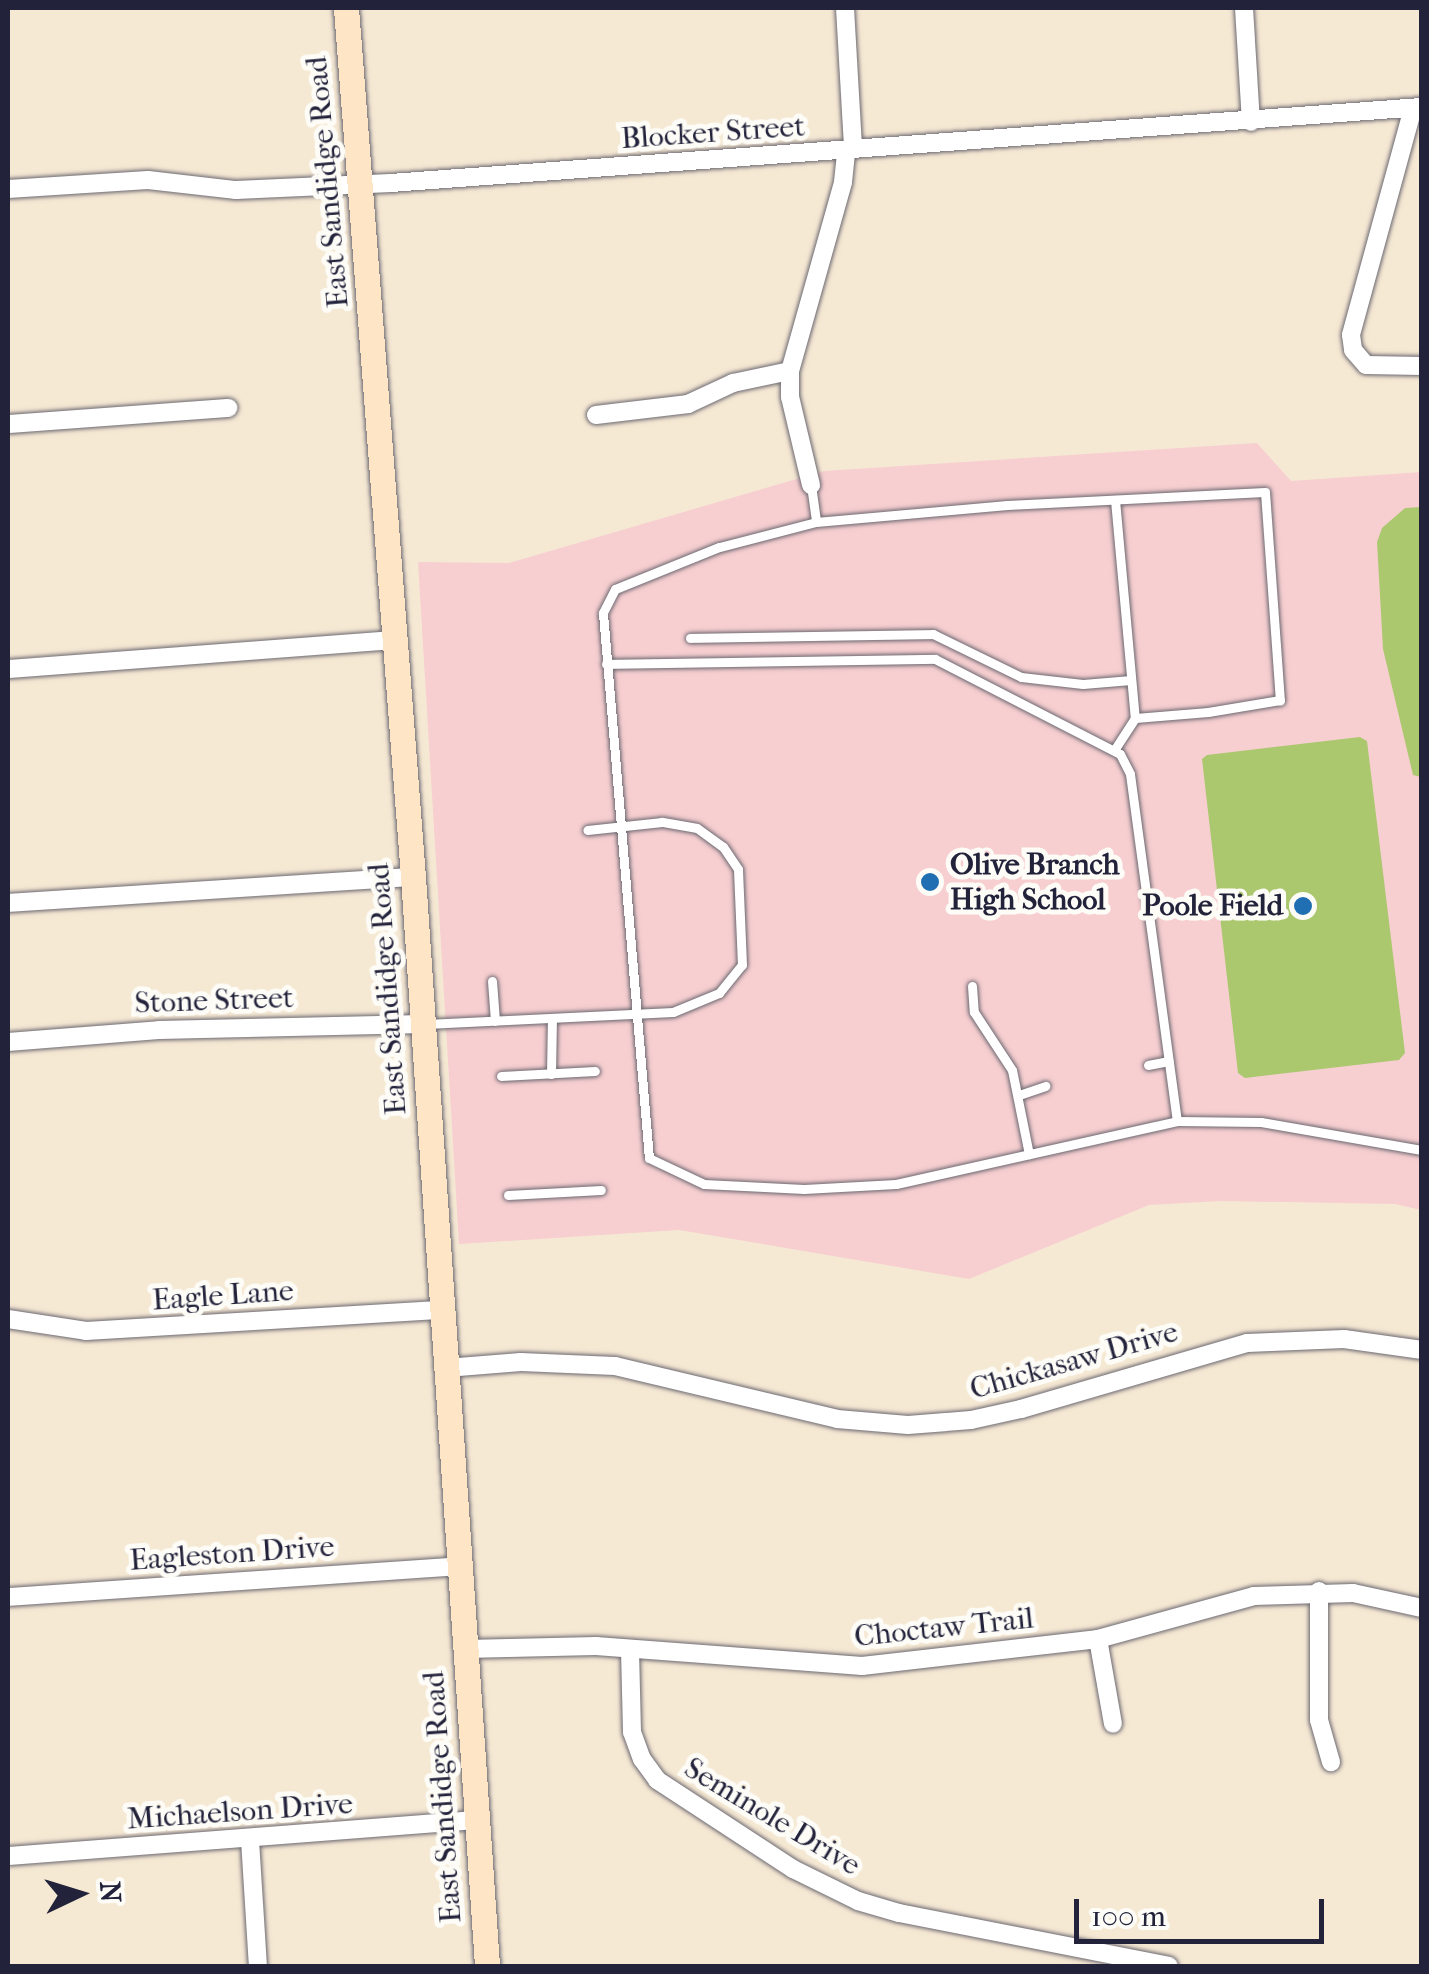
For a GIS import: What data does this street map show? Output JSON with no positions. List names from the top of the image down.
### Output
{
  "streets": {
    "street": [
      "Blocker Street",
      "East Sandidge Road",
      "Stone Street",
      "Eagle Lane",
      "Chickasaw Drive",
      "Eagleston Drive",
      "Choctaw Trail",
      "Michaelson Drive",
      "Seminole Drive"
    ]
  },
  "crossings": [
    ["Blocker Street", "East Sandidge Road"],
    ["East Sandidge Road", "Stone Street"],
    ["East Sandidge Road", "Eagle Lane"],
    ["East Sandidge Road", "Chickasaw Drive"],
    ["East Sandidge Road", "Eagleston Drive"],
    ["East Sandidge Road", "Choctaw Trail"],
    ["East Sandidge Road", "Michaelson Drive"],
    ["Choctaw Trail", "Seminole Drive"]
  ],
  "places": ["Olive Branch High School", "Poole Field"],
  "scale_bar": "100 m",
  "north": "right"
}
